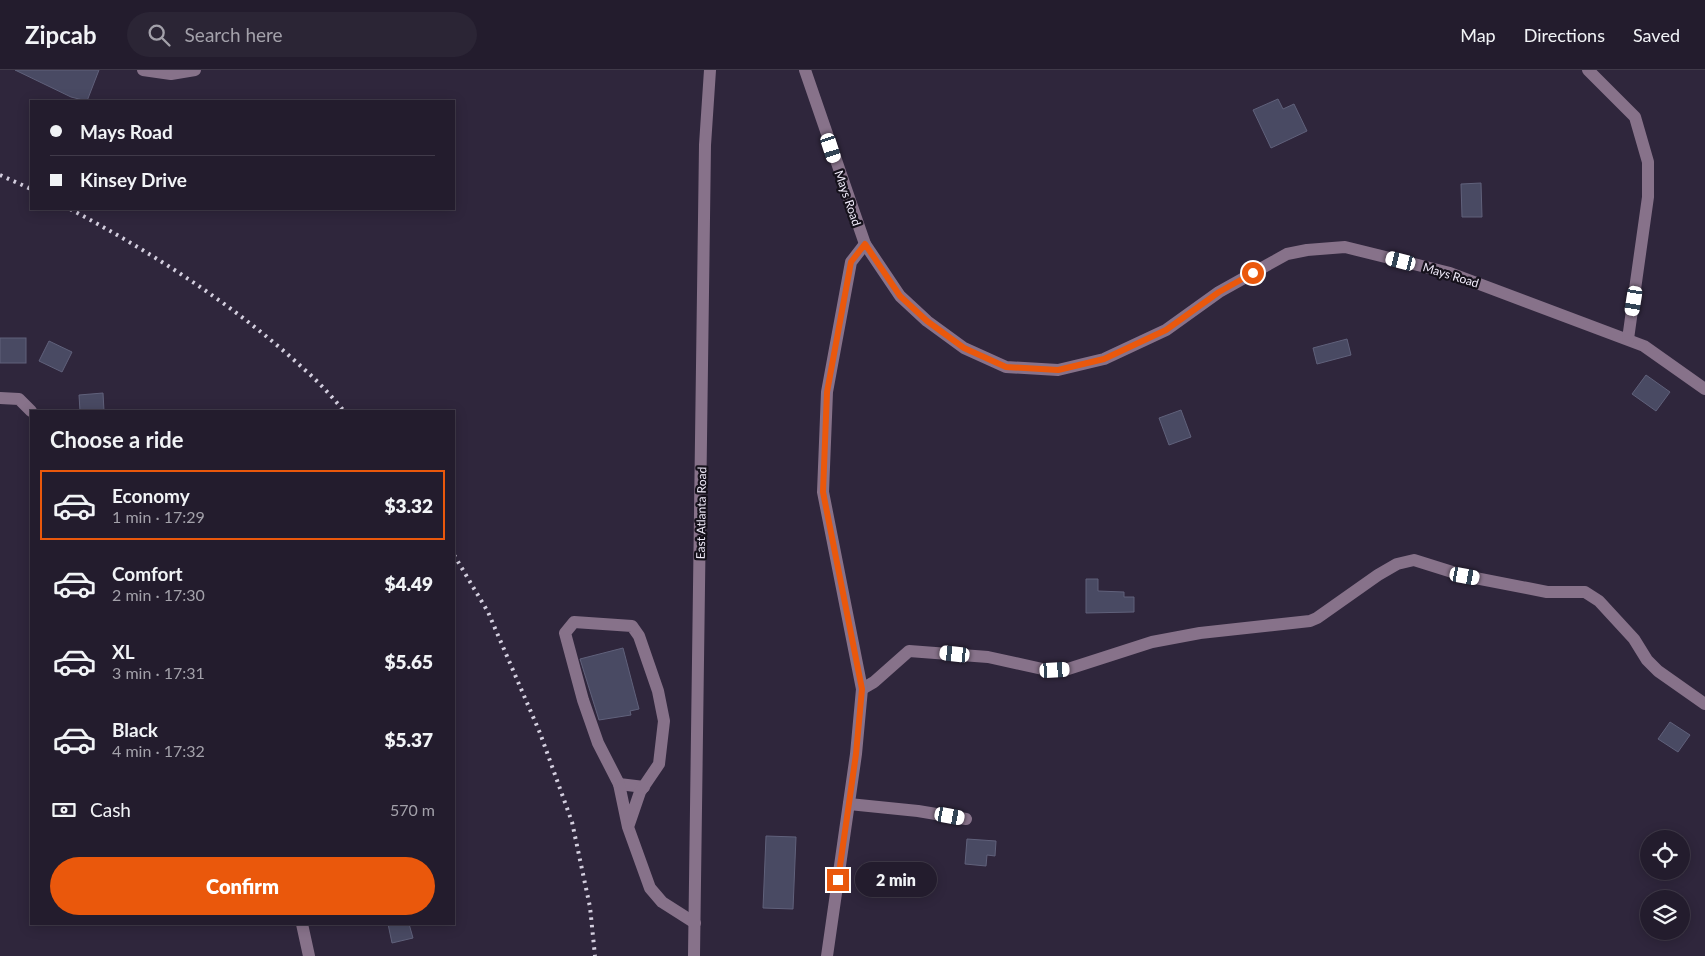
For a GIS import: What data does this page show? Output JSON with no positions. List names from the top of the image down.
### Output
{
  "streets": {
    "street": ["Mays Road", "East Atlanta Road"]
  },
  "page": {
    "header": "Zipcab",
    "search": "Search here",
    "nav": ["Map", "Directions", "Saved"],
    "banner": ["Mays Road", "Kinsey Drive"],
    "heading": "Choose a ride",
    "list": [
      {
        "name": "Economy",
        "note": "1 min · 17:29",
        "value": "$3.32"
      },
      {
        "name": "Comfort",
        "note": "2 min · 17:30",
        "value": "$4.49"
      },
      {
        "name": "XL",
        "note": "3 min · 17:31",
        "value": "$5.65"
      },
      {
        "name": "Black",
        "note": "4 min · 17:32",
        "value": "$5.37"
      }
    ],
    "pay": ["Cash", "570 m"],
    "buttons": "Confirm",
    "bubble": "2 min"
  }
}
